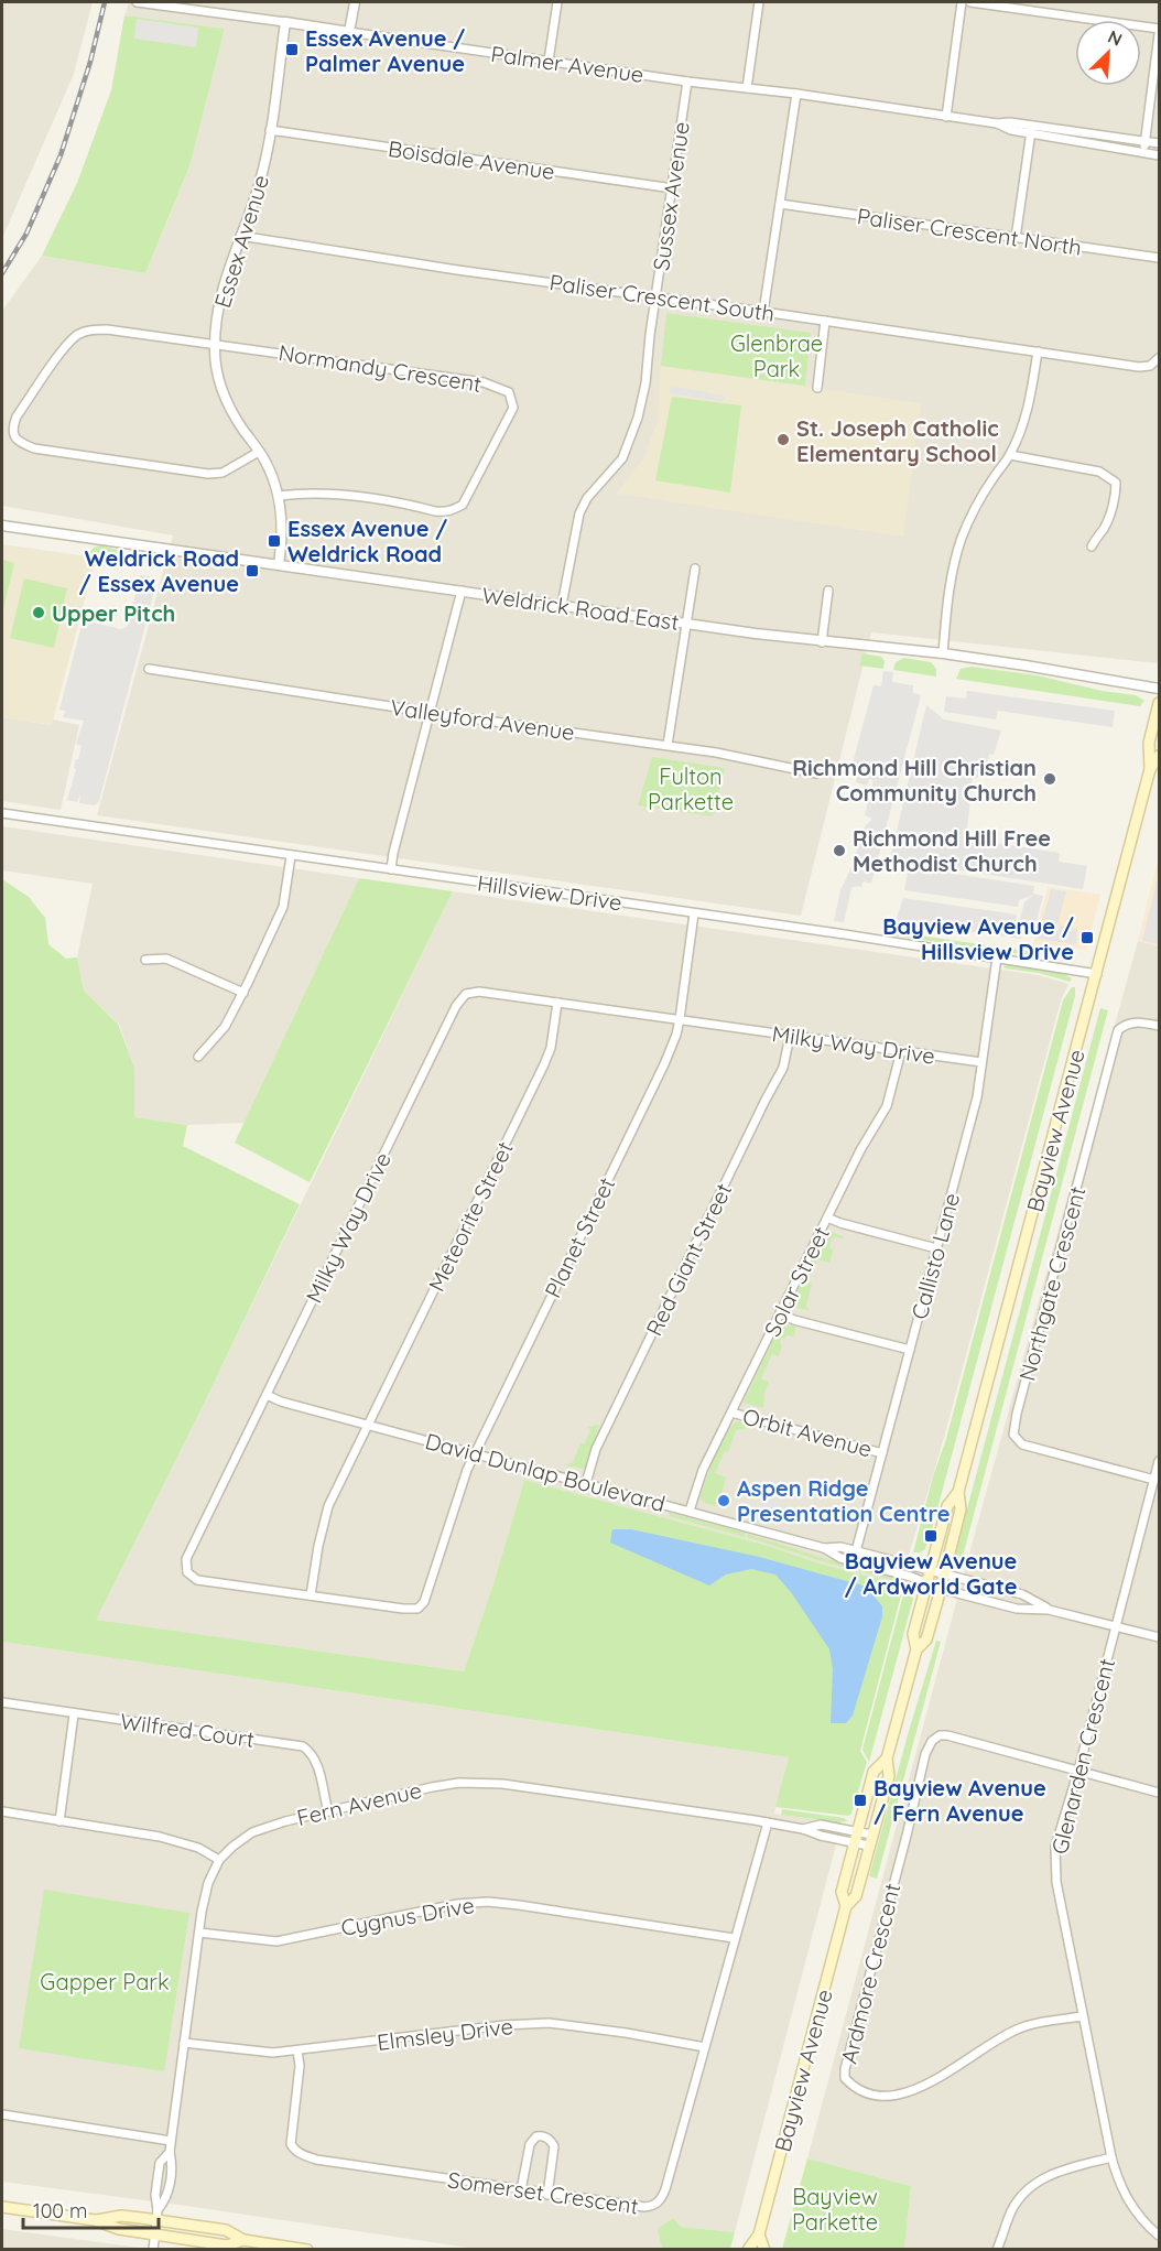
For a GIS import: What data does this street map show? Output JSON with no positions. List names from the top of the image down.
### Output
{
  "streets": {
    "main road": ["Bayview Avenue"],
    "street": [
      "Palmer Avenue",
      "Boisdale Avenue",
      "Sussex Avenue",
      "Paliser Crescent North",
      "Essex Avenue",
      "Paliser Crescent South",
      "Normandy Crescent",
      "Weldrick Road East",
      "Valleyford Avenue",
      "Hillsview Drive",
      "Milky Way Drive",
      "Meteorite Street",
      "Planet Street",
      "Callisto Lane",
      "Red Giant Street",
      "Solar Street",
      "Northgate Crescent",
      "Orbit Avenue",
      "David Dunlap Boulevard",
      "Wilfred Court",
      "Glenarden Crescent",
      "Fern Avenue",
      "Cygnus Drive",
      "Ardmore Crescent",
      "Elmsley Drive",
      "Somerset Crescent"
    ]
  },
  "crossings": [
    ["Palmer Avenue", "Sussex Avenue"],
    ["Palmer Avenue", "Essex Avenue"],
    ["Boisdale Avenue", "Sussex Avenue"],
    ["Boisdale Avenue", "Essex Avenue"],
    ["Sussex Avenue", "Paliser Crescent South"],
    ["Sussex Avenue", "Weldrick Road East"],
    ["Essex Avenue", "Paliser Crescent South"],
    ["Essex Avenue", "Normandy Crescent"],
    ["Essex Avenue", "Weldrick Road East"],
    ["Hillsview Drive", "Bayview Avenue"],
    ["Hillsview Drive", "Planet Street"],
    ["Hillsview Drive", "Callisto Lane"],
    ["Milky Way Drive", "Meteorite Street"],
    ["Milky Way Drive", "Planet Street"],
    ["Milky Way Drive", "Callisto Lane"],
    ["Milky Way Drive", "Red Giant Street"],
    ["Milky Way Drive", "Solar Street"],
    ["Milky Way Drive", "David Dunlap Boulevard"],
    ["Bayview Avenue", "David Dunlap Boulevard"],
    ["Bayview Avenue", "Fern Avenue"],
    ["Meteorite Street", "David Dunlap Boulevard"],
    ["Planet Street", "David Dunlap Boulevard"],
    ["Callisto Lane", "Orbit Avenue"],
    ["Callisto Lane", "David Dunlap Boulevard"],
    ["Red Giant Street", "David Dunlap Boulevard"],
    ["Solar Street", "Orbit Avenue"],
    ["Solar Street", "David Dunlap Boulevard"],
    ["Northgate Crescent", "Glenarden Crescent"],
    ["Wilfred Court", "Fern Avenue"],
    ["Glenarden Crescent", "Ardmore Crescent"],
    ["Fern Avenue", "Cygnus Drive"],
    ["Fern Avenue", "Elmsley Drive"],
    ["Fern Avenue", "Somerset Crescent"],
    ["Cygnus Drive", "Somerset Crescent"],
    ["Elmsley Drive", "Somerset Crescent"]
  ],
  "parks": [
    "Glenbrae Park",
    "Fulton Parkette",
    "Gapper Park",
    "Bayview Parkette"
  ],
  "places": {
    "transit": [
      "Essex Avenue / Palmer Avenue",
      "Essex Avenue / Weldrick Road",
      "Weldrick Road / Essex Avenue",
      "Bayview Avenue / Hillsview Drive",
      "Bayview Avenue / Ardworld Gate",
      "Bayview Avenue / Fern Avenue"
    ],
    "other": [
      "St. Joseph Catholic Elementary School",
      "Upper Pitch",
      "Richmond Hill Christian Community Church",
      "Richmond Hill Free Methodist Church",
      "Aspen Ridge Presentation Centre"
    ]
  },
  "scale_bar": "100 m",
  "north": "top right"
}
